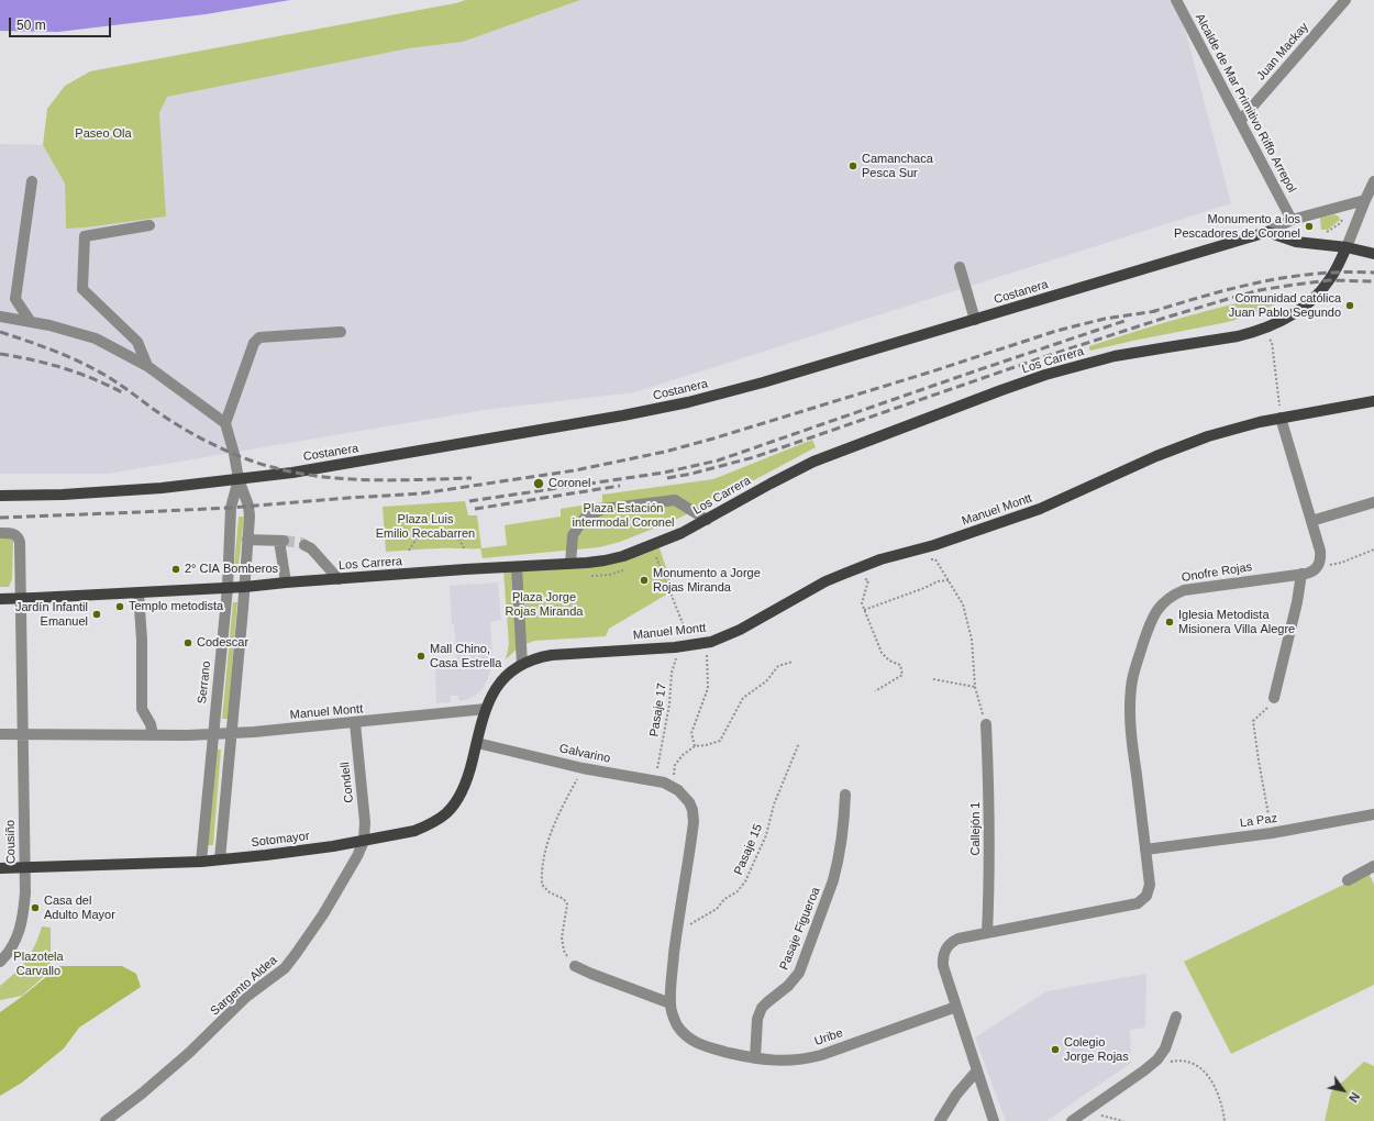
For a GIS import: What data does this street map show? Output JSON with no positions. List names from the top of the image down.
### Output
{
  "streets": {
    "main road": [
      "Costanera",
      "Los Carrera",
      "Manuel Montt",
      "Sotomayor"
    ],
    "street": [
      "Juan Mackay",
      "Alcalde de Mar Primitivo Riffo Arrepol",
      "Onofre Rojas",
      "Serrano",
      "Galvarino",
      "Condell",
      "La Paz",
      "Callejón 1",
      "Cousiño",
      "Pasaje Figueroa",
      "Sargento Aldea",
      "Uribe"
    ],
    "path": ["Pasaje 17", "Pasaje 15"]
  },
  "crossings": [
    ["Juan Mackay", "Alcalde de Mar Primitivo Riffo Arrepol"],
    ["Costanera", "Serrano"],
    ["Los Carrera", "Serrano"],
    ["Los Carrera", "Cousiño"],
    ["Manuel Montt", "Serrano"],
    ["Manuel Montt", "Condell"],
    ["Manuel Montt", "Sotomayor"],
    ["Manuel Montt", "Cousiño"],
    ["Onofre Rojas", "La Paz"],
    ["Onofre Rojas", "Callejón 1"],
    ["Serrano", "Sotomayor"],
    ["Galvarino", "Sotomayor"],
    ["Galvarino", "Uribe"],
    ["Condell", "Sotomayor"],
    ["Condell", "Sargento Aldea"],
    ["Sotomayor", "Cousiño"],
    ["Sotomayor", "Sargento Aldea"],
    ["Pasaje 15", "Uribe"],
    ["Pasaje Figueroa", "Uribe"]
  ],
  "parks": [
    "Paseo Ola",
    "Plaza Estación intermodal Coronel",
    "Plaza Luis Emilio Recabarren",
    "Plaza Jorge Rojas Miranda",
    "Plazotela Carvallo"
  ],
  "places": [
    "Camanchaca Pesca Sur",
    "Monumento a los Pescadores de Coronel",
    "Comunidad católica Juan Pablo Segundo",
    "Coronel",
    "2° CIA Bomberos",
    "Monumento a Jorge Rojas Miranda",
    "Templo metodista",
    "Jardín Infantil Emanuel",
    "Iglesia Metodista Misionera Villa Alegre",
    "Codescar",
    "Mall Chino, Casa Estrella",
    "Casa del Adulto Mayor",
    "Colegio Jorge Rojas"
  ],
  "scale_bar": "50 m",
  "north": "bottom right"
}
